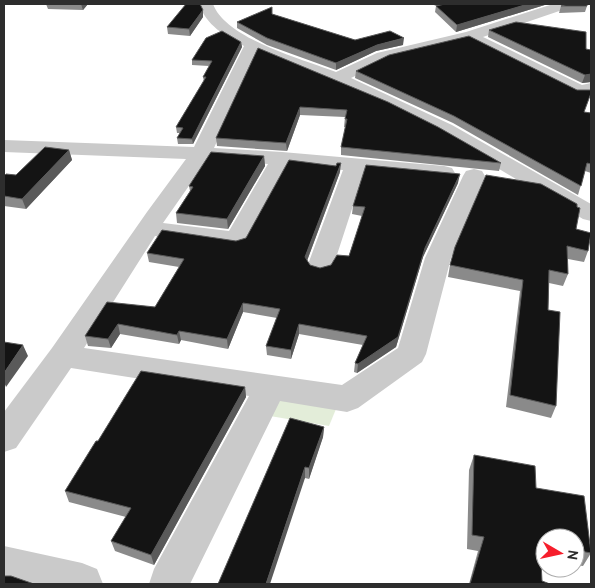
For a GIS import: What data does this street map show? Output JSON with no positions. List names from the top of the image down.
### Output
{
  "north": "right"
}
